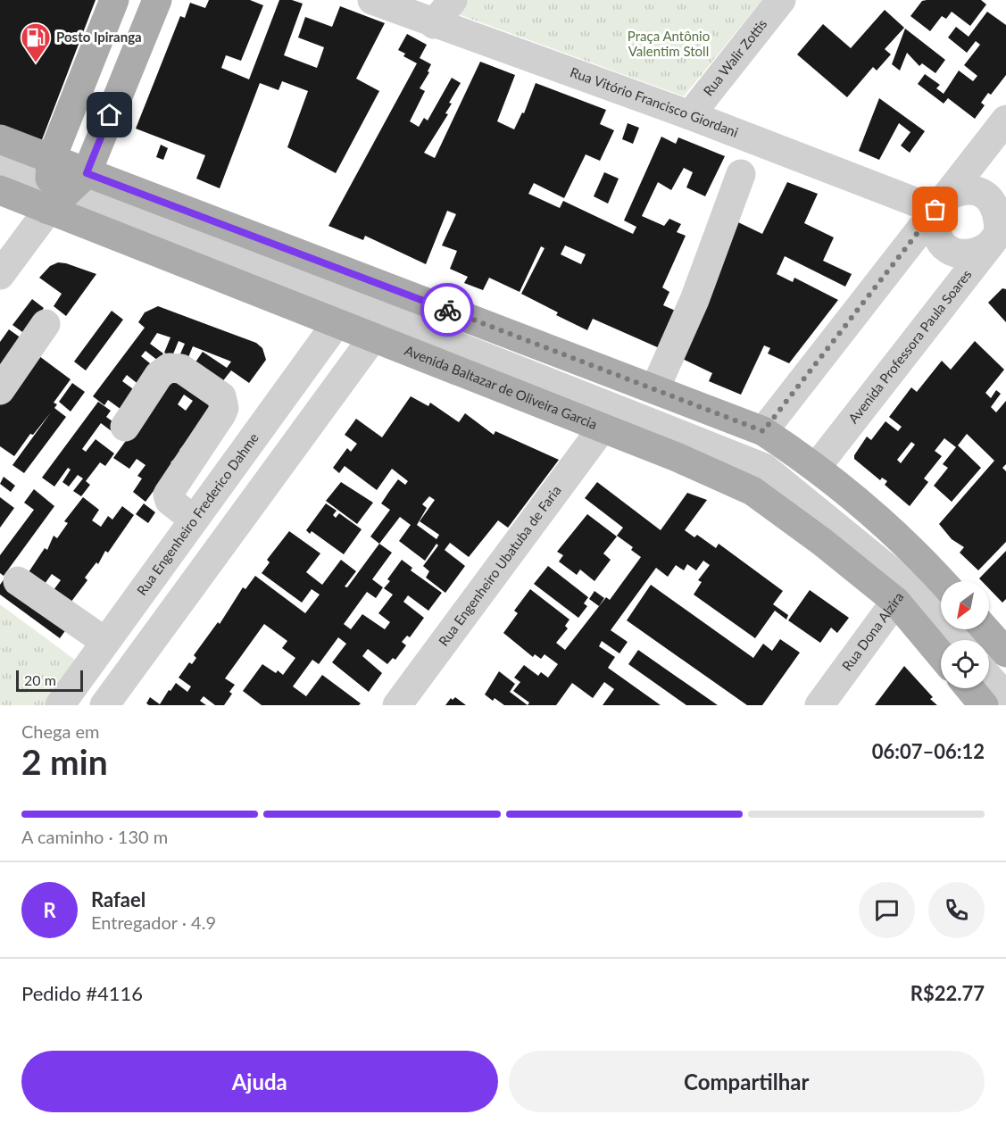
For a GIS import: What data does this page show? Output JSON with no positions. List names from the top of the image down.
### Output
{
  "streets": {
    "main road": ["Avenida Baltazar de Oliveira Garcia"],
    "street": [
      "Rua Walir Zottis",
      "Rua Vitório Francisco Giordani",
      "Avenida Professora Paula Soares",
      "Rua Engenheiro Frederico Dahme",
      "Rua Engenheiro Ubatuba de Faria",
      "Rua Dona Alzira"
    ]
  },
  "crossings": [
    ["Rua Walir Zottis", "Rua Vitório Francisco Giordani"],
    ["Rua Vitório Francisco Giordani", "Avenida Professora Paula Soares"],
    ["Avenida Professora Paula Soares", "Avenida Baltazar de Oliveira Garcia"],
    ["Avenida Baltazar de Oliveira Garcia", "Rua Engenheiro Frederico Dahme"],
    ["Avenida Baltazar de Oliveira Garcia", "Rua Engenheiro Ubatuba de Faria"],
    ["Avenida Baltazar de Oliveira Garcia", "Rua Dona Alzira"]
  ],
  "parks": ["Praça Antônio Valentim Stoll"],
  "places": {
    "fuel station": ["Posto Ipiranga"]
  },
  "scale_bar": "20 m",
  "north": "bottom left",
  "page": {
    "scale": "20 m",
    "heading": ["2 min", "Chega em", "06:07–06:12"],
    "panel": [
      "Rafael",
      "Entregador · 4.9",
      "Pedido #4116",
      "R$22.77"
    ],
    "bar": "A caminho · 130 m",
    "round": "R",
    "buttons": ["Ajuda", "Compartilhar"]
  }
}
